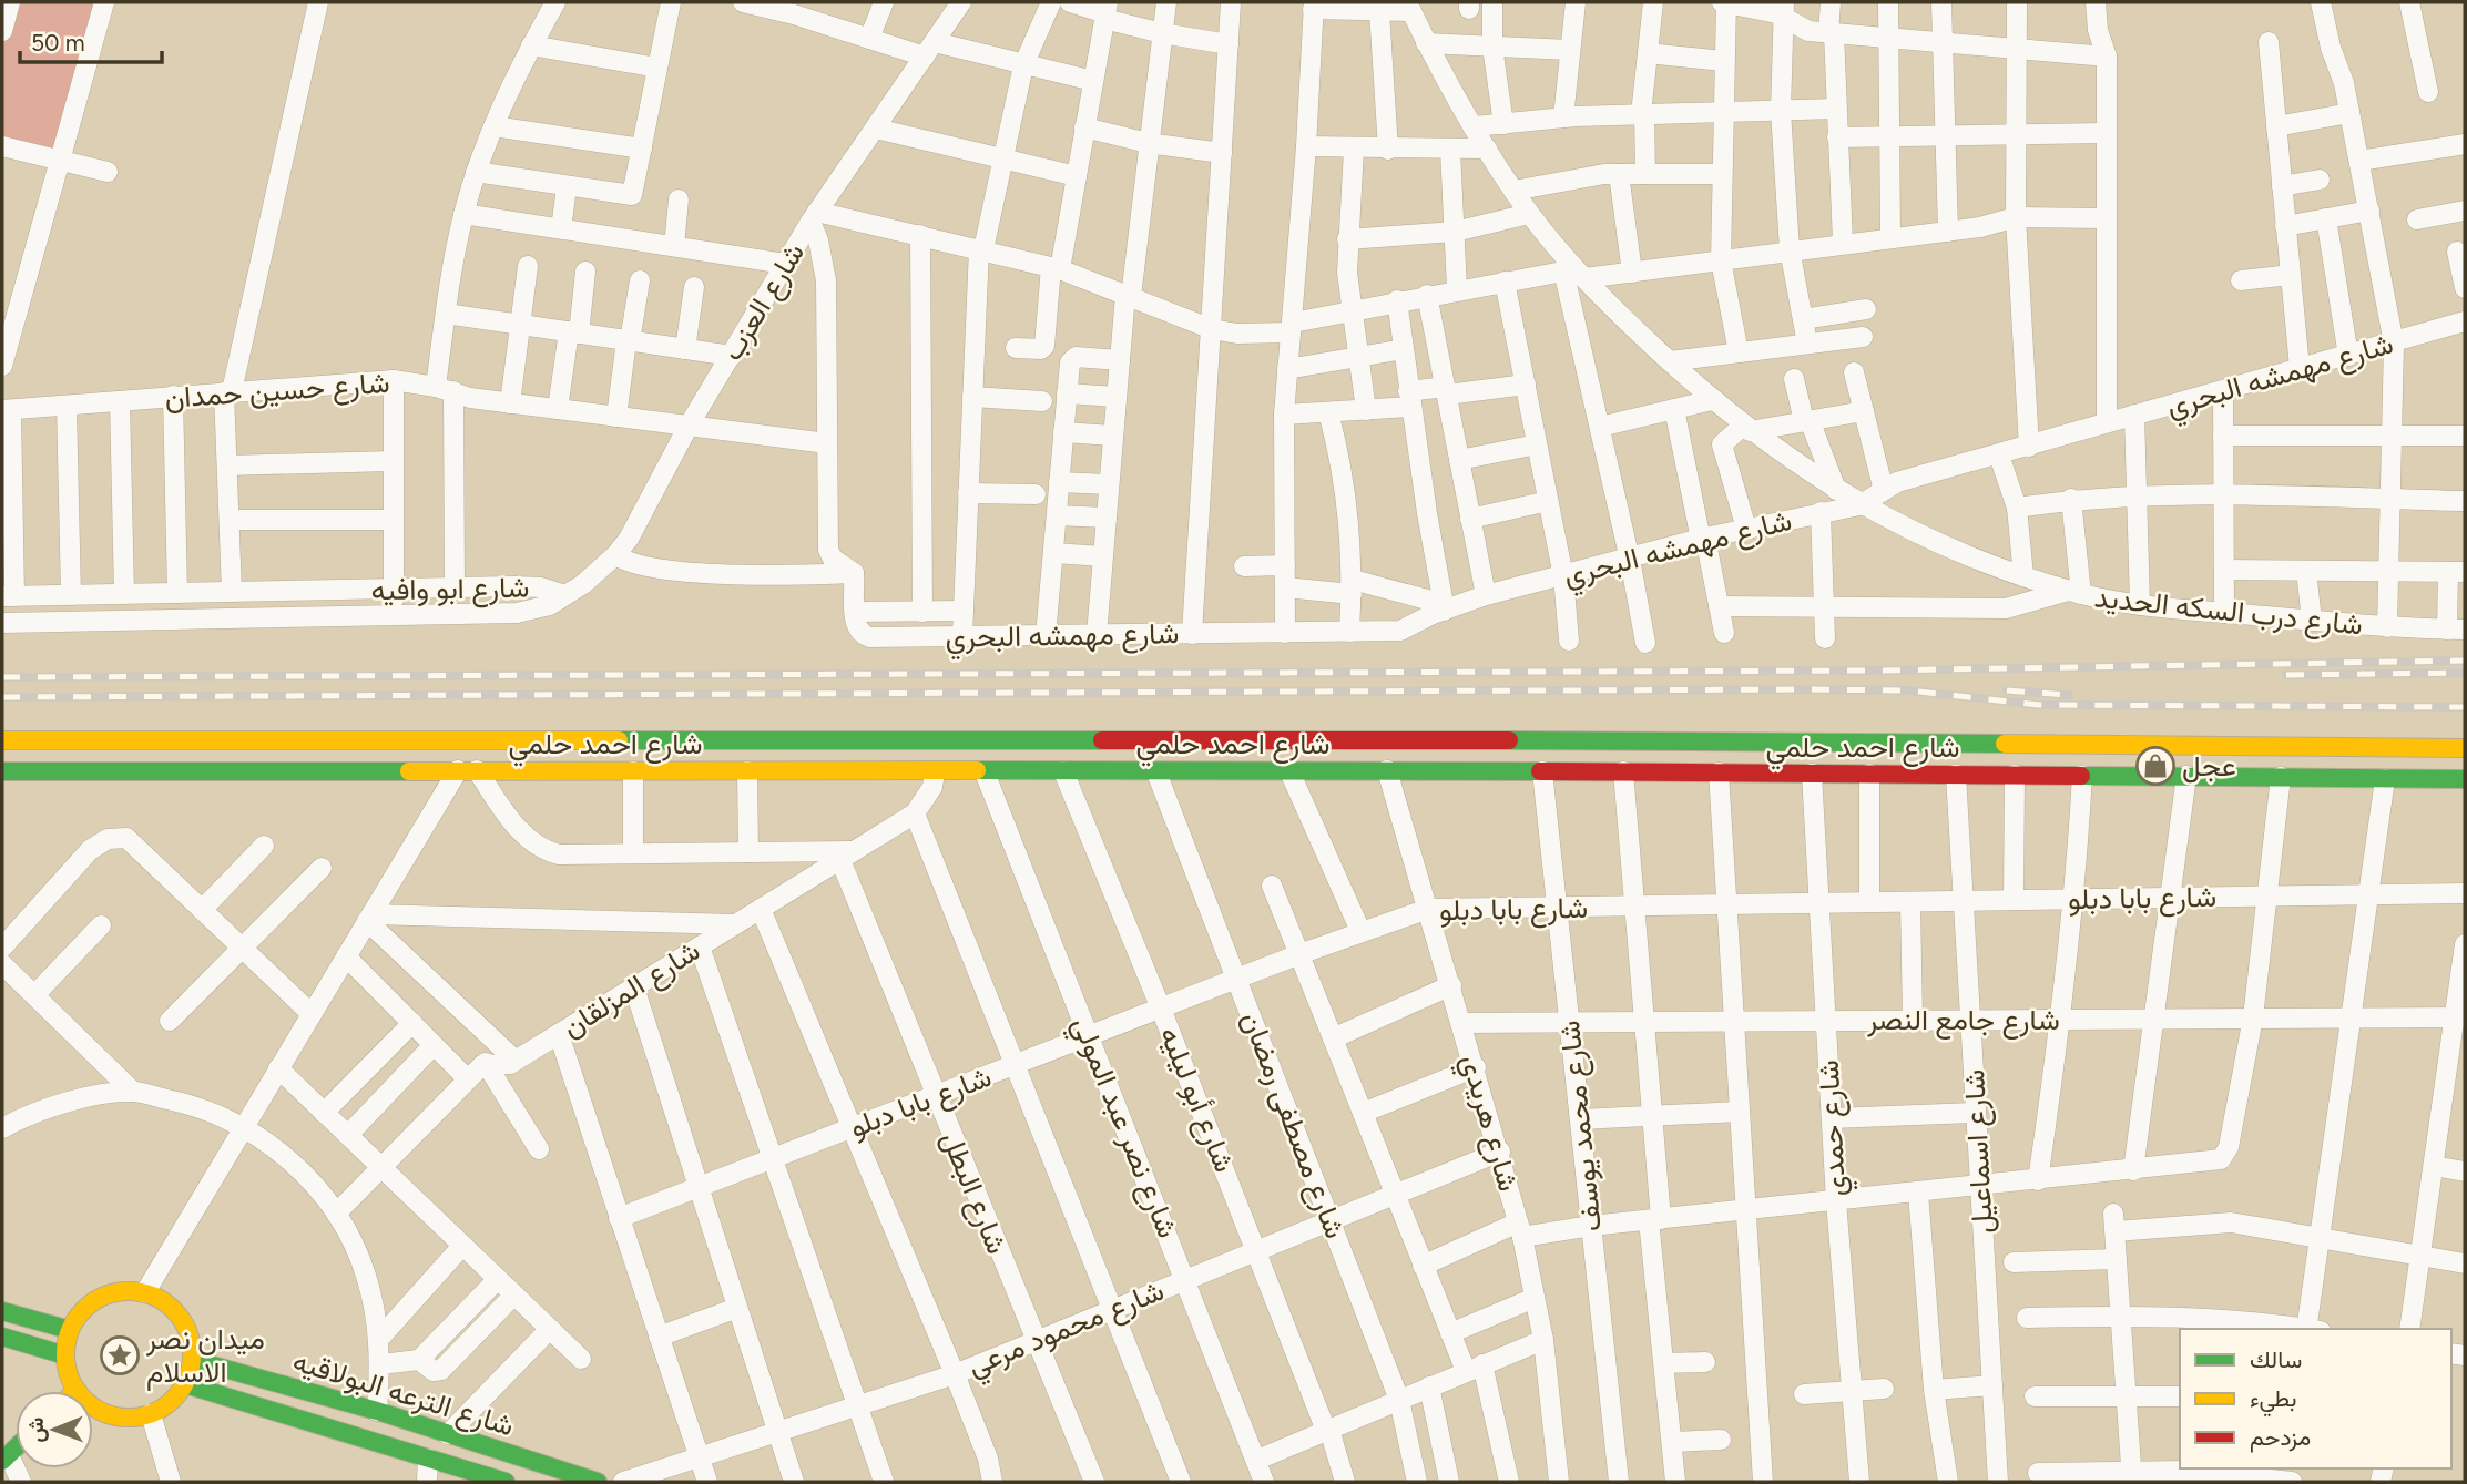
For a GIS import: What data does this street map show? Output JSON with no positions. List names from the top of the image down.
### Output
{
  "streets": {
    "main road": ["شارع احمد حلمي", "شارع الترعه البولاقيه"],
    "street": [
      "شارع العزب",
      "شارع مهمشه البحري",
      "شارع حسين حمدان",
      "شارع ابو وافيه",
      "شارع درب السكه الحديد",
      "شارع بابا دبلو",
      "شارع المزلقان",
      "شارع جامع النصر",
      "شارع أبو ليليه",
      "شارع هريدي",
      "شارع مصطفى رمضان",
      "شارع محمد يوسف",
      "شارع نصر عبد المولي",
      "شارع حمدي",
      "شارع اسماعيل",
      "شارع البطل",
      "شارع محمود مرعي"
    ]
  },
  "crossings": [
    ["شارع العزب", "شارع حسين حمدان"],
    ["شارع العزب", "شارع ابو وافيه"],
    ["شارع مهمشه البحري", "شارع درب السكه الحديد"],
    ["شارع احمد حلمي", "شارع المزلقان"],
    ["شارع احمد حلمي", "شارع أبو ليليه"],
    ["شارع احمد حلمي", "شارع هريدي"],
    ["شارع احمد حلمي", "شارع مصطفى رمضان"],
    ["شارع احمد حلمي", "شارع محمد يوسف"],
    ["شارع احمد حلمي", "شارع نصر عبد المولي"],
    ["شارع احمد حلمي", "شارع حمدي"],
    ["شارع احمد حلمي", "شارع اسماعيل"],
    ["شارع بابا دبلو", "شارع أبو ليليه"],
    ["شارع بابا دبلو", "شارع هريدي"],
    ["شارع بابا دبلو", "شارع مصطفى رمضان"],
    ["شارع بابا دبلو", "شارع محمد يوسف"],
    ["شارع بابا دبلو", "شارع نصر عبد المولي"],
    ["شارع بابا دبلو", "شارع حمدي"],
    ["شارع بابا دبلو", "شارع اسماعيل"],
    ["شارع بابا دبلو", "شارع البطل"],
    ["شارع المزلقان", "شارع البطل"],
    ["شارع جامع النصر", "شارع هريدي"],
    ["شارع جامع النصر", "شارع محمد يوسف"],
    ["شارع جامع النصر", "شارع حمدي"],
    ["شارع جامع النصر", "شارع اسماعيل"],
    ["شارع أبو ليليه", "شارع محمود مرعي"],
    ["شارع هريدي", "شارع محمود مرعي"],
    ["شارع مصطفى رمضان", "شارع محمود مرعي"],
    ["شارع نصر عبد المولي", "شارع محمود مرعي"],
    ["شارع البطل", "شارع محمود مرعي"]
  ],
  "places": {
    "shop": ["عجل"],
    "place": ["ميدان نصر الاسلام"]
  },
  "legend": ["سالك", "بطيء", "مزدحم"],
  "scale_bar": "50 m",
  "north": "left"
}
